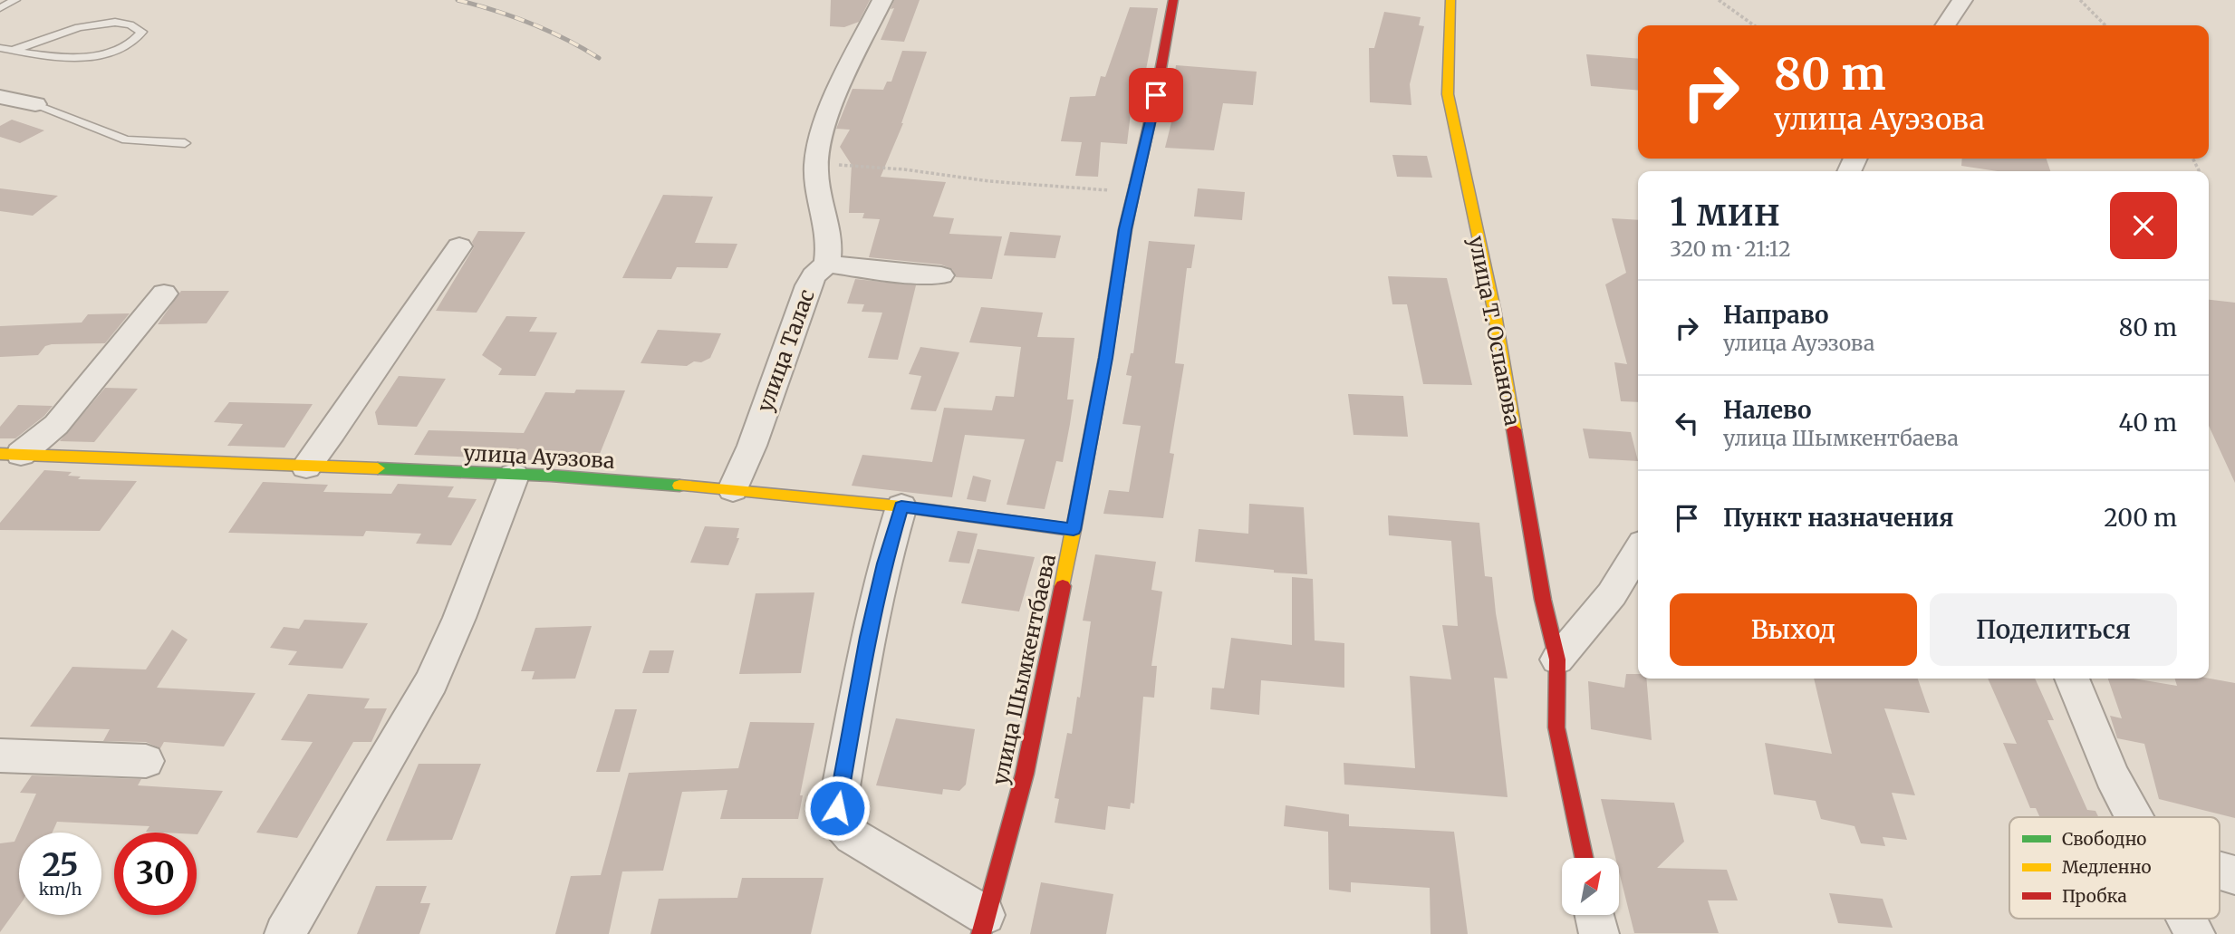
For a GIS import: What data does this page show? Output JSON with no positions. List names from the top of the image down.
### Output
{
  "streets": {
    "street": [
      "улица Т. Оспанова",
      "улица Талас",
      "улица Ауэзова",
      "улица Шымкентбаева"
    ]
  },
  "crossings": [
    ["улица Талас", "улица Ауэзова"],
    ["улица Ауэзова", "улица Шымкентбаева"]
  ],
  "legend": ["Свободно", "Медленно", "Пробка"],
  "north": "top right",
  "page": {
    "turn": ["80 m", "улица Ауэзова"],
    "heading": ["1 мин", "320 m · 21:12"],
    "list": [
      {
        "name": "Направо",
        "note": "улица Ауэзова",
        "value": "80 m"
      },
      {
        "name": "Налево",
        "note": "улица Шымкентбаева",
        "value": "40 m"
      },
      {
        "name": "Пункт назначения",
        "value": "200 m"
      }
    ],
    "buttons": ["Выход", "Поделиться"],
    "speed": "25 km/h",
    "limit": "30"
  }
}
